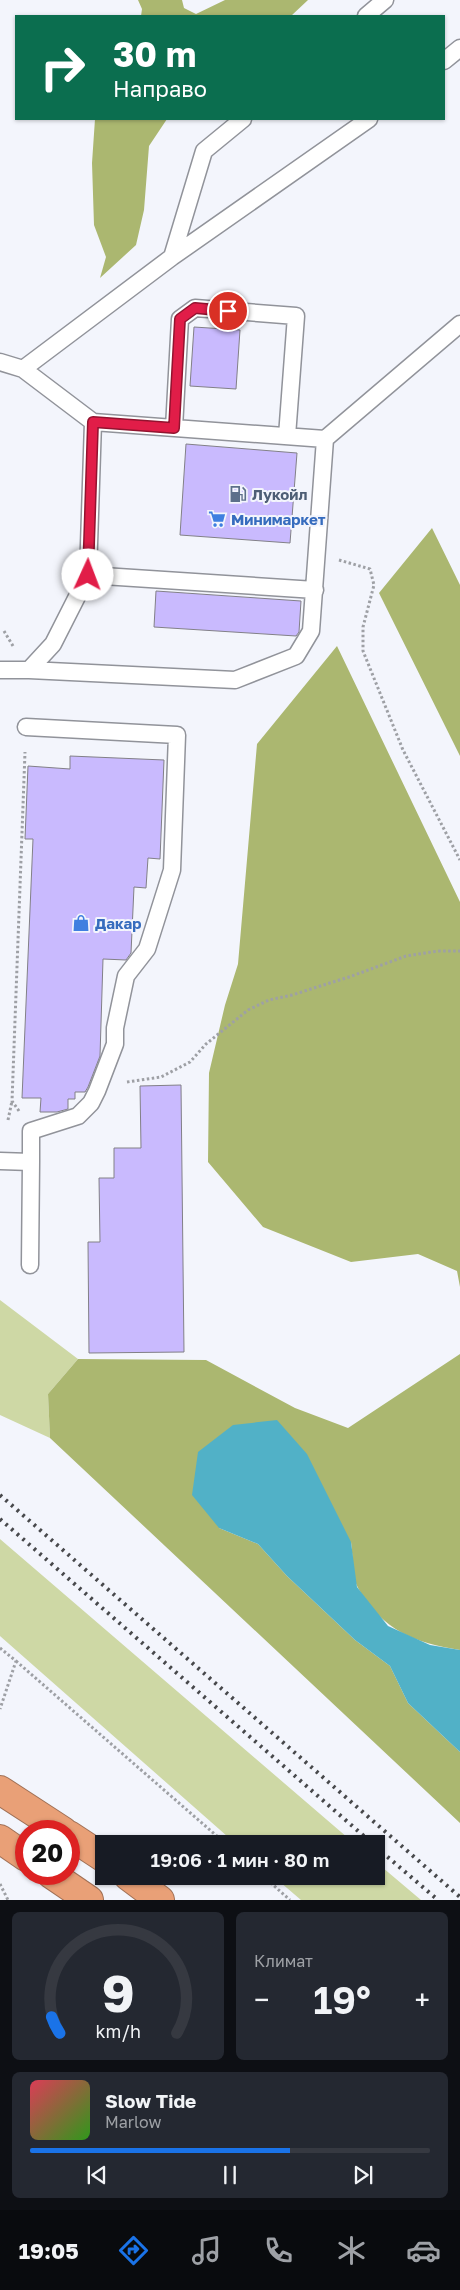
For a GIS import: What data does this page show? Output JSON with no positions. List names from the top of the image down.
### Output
{
  "places": {
    "fuel station": ["Лукойл"],
    "supermarket": ["Минимаркет"],
    "shop": ["Дакар"]
  },
  "page": {
    "turn": ["30 m", "Направо"],
    "limit": "20",
    "trip": "19:06 · 1 мин · 80 m",
    "tile": "Климат",
    "heat": ["−", "19°", "+"],
    "song": ["Slow Tide", "Marlow"],
    "tabs": "19:05",
    "gauge": ["9", "km/h"]
  }
}
